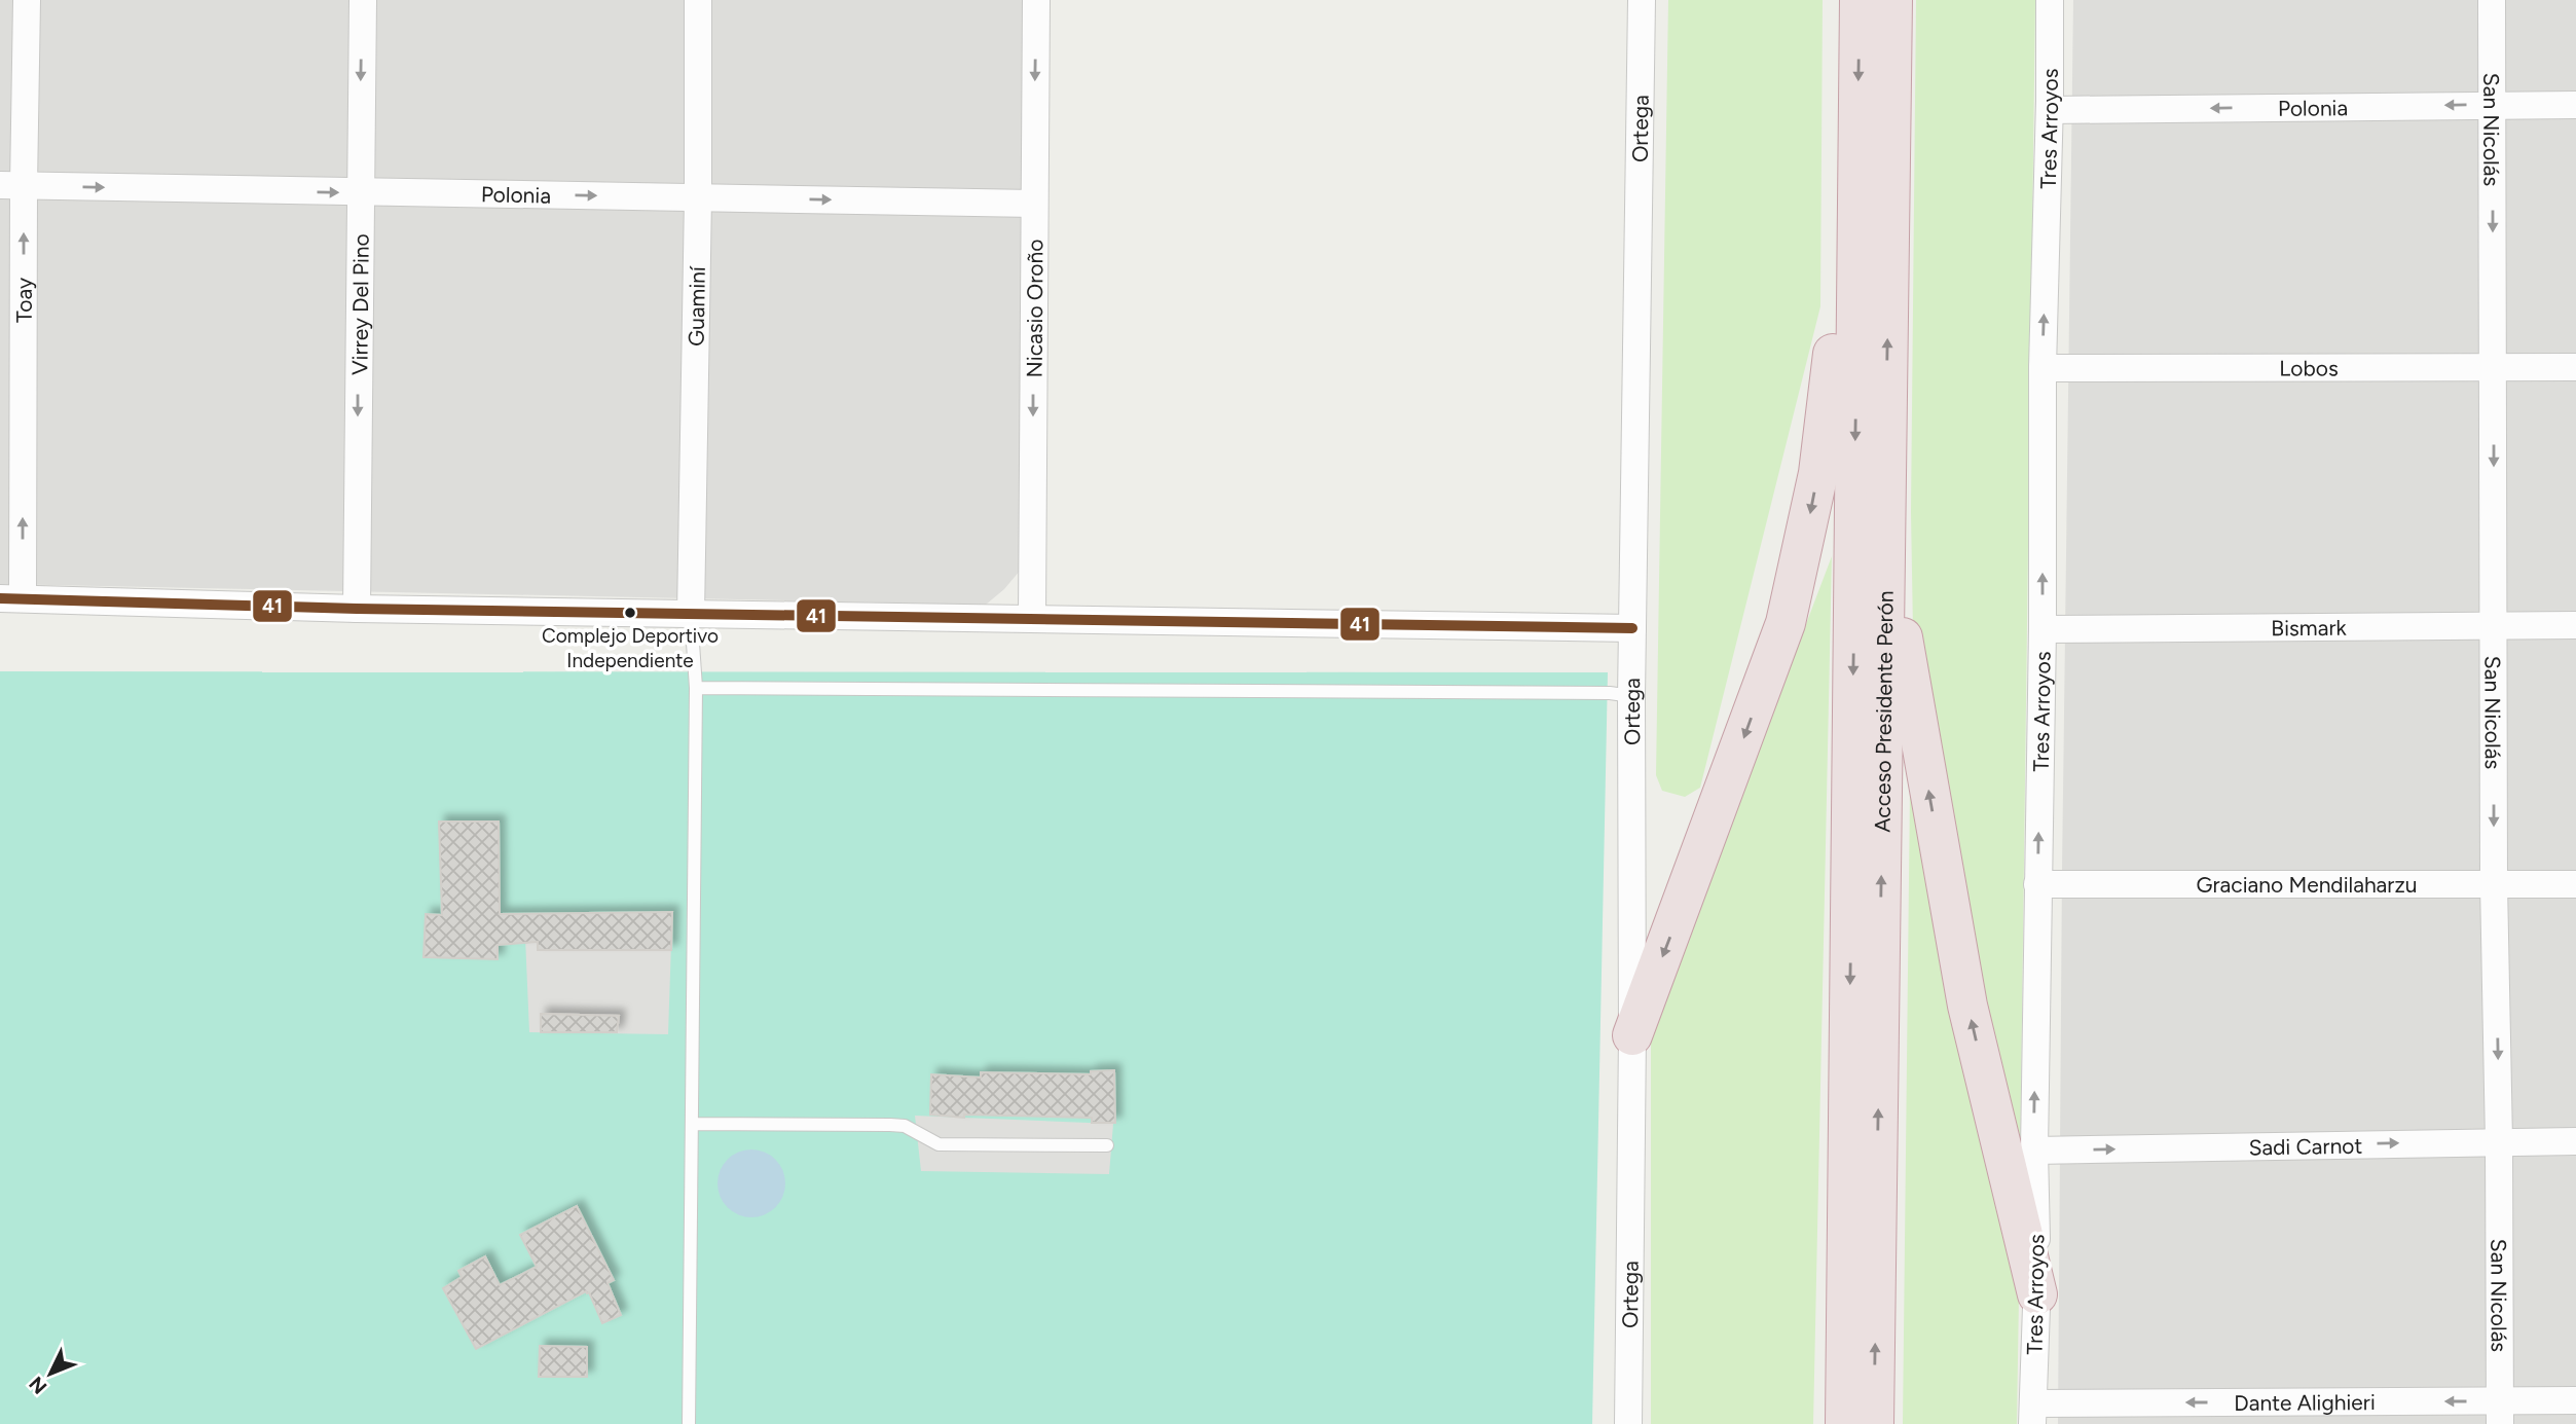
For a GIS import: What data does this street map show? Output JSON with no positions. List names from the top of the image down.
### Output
{
  "streets": {
    "highway": ["Acceso Presidente Perón"],
    "street": [
      "Polonia",
      "Ortega",
      "Tres Arroyos",
      "San Nicolás",
      "Toay",
      "Virrey Del Pino",
      "Guaminí",
      "Nicasio Oroño",
      "Lobos",
      "Bismark",
      "Graciano Mendilaharzu",
      "Sadi Carnot",
      "Dante Alighieri"
    ]
  },
  "crossings": [
    ["Polonia", "Tres Arroyos"],
    ["Polonia", "San Nicolás"],
    ["Polonia", "Toay"],
    ["Polonia", "Virrey Del Pino"],
    ["Polonia", "Guaminí"],
    ["Polonia", "Nicasio Oroño"],
    ["Tres Arroyos", "Lobos"],
    ["Tres Arroyos", "Bismark"],
    ["Tres Arroyos", "Graciano Mendilaharzu"],
    ["Tres Arroyos", "Sadi Carnot"],
    ["Tres Arroyos", "Dante Alighieri"],
    ["San Nicolás", "Lobos"],
    ["San Nicolás", "Bismark"],
    ["San Nicolás", "Graciano Mendilaharzu"],
    ["San Nicolás", "Sadi Carnot"],
    ["San Nicolás", "Dante Alighieri"]
  ],
  "one_way": [
    "Tres Arroyos",
    "San Nicolás",
    "Toay",
    "Virrey Del Pino",
    "Nicasio Oroño",
    "Sadi Carnot",
    "Dante Alighieri"
  ],
  "places": ["Complejo Deportivo Independiente"],
  "lines": ["transit line 41"],
  "north": "bottom left"
}
